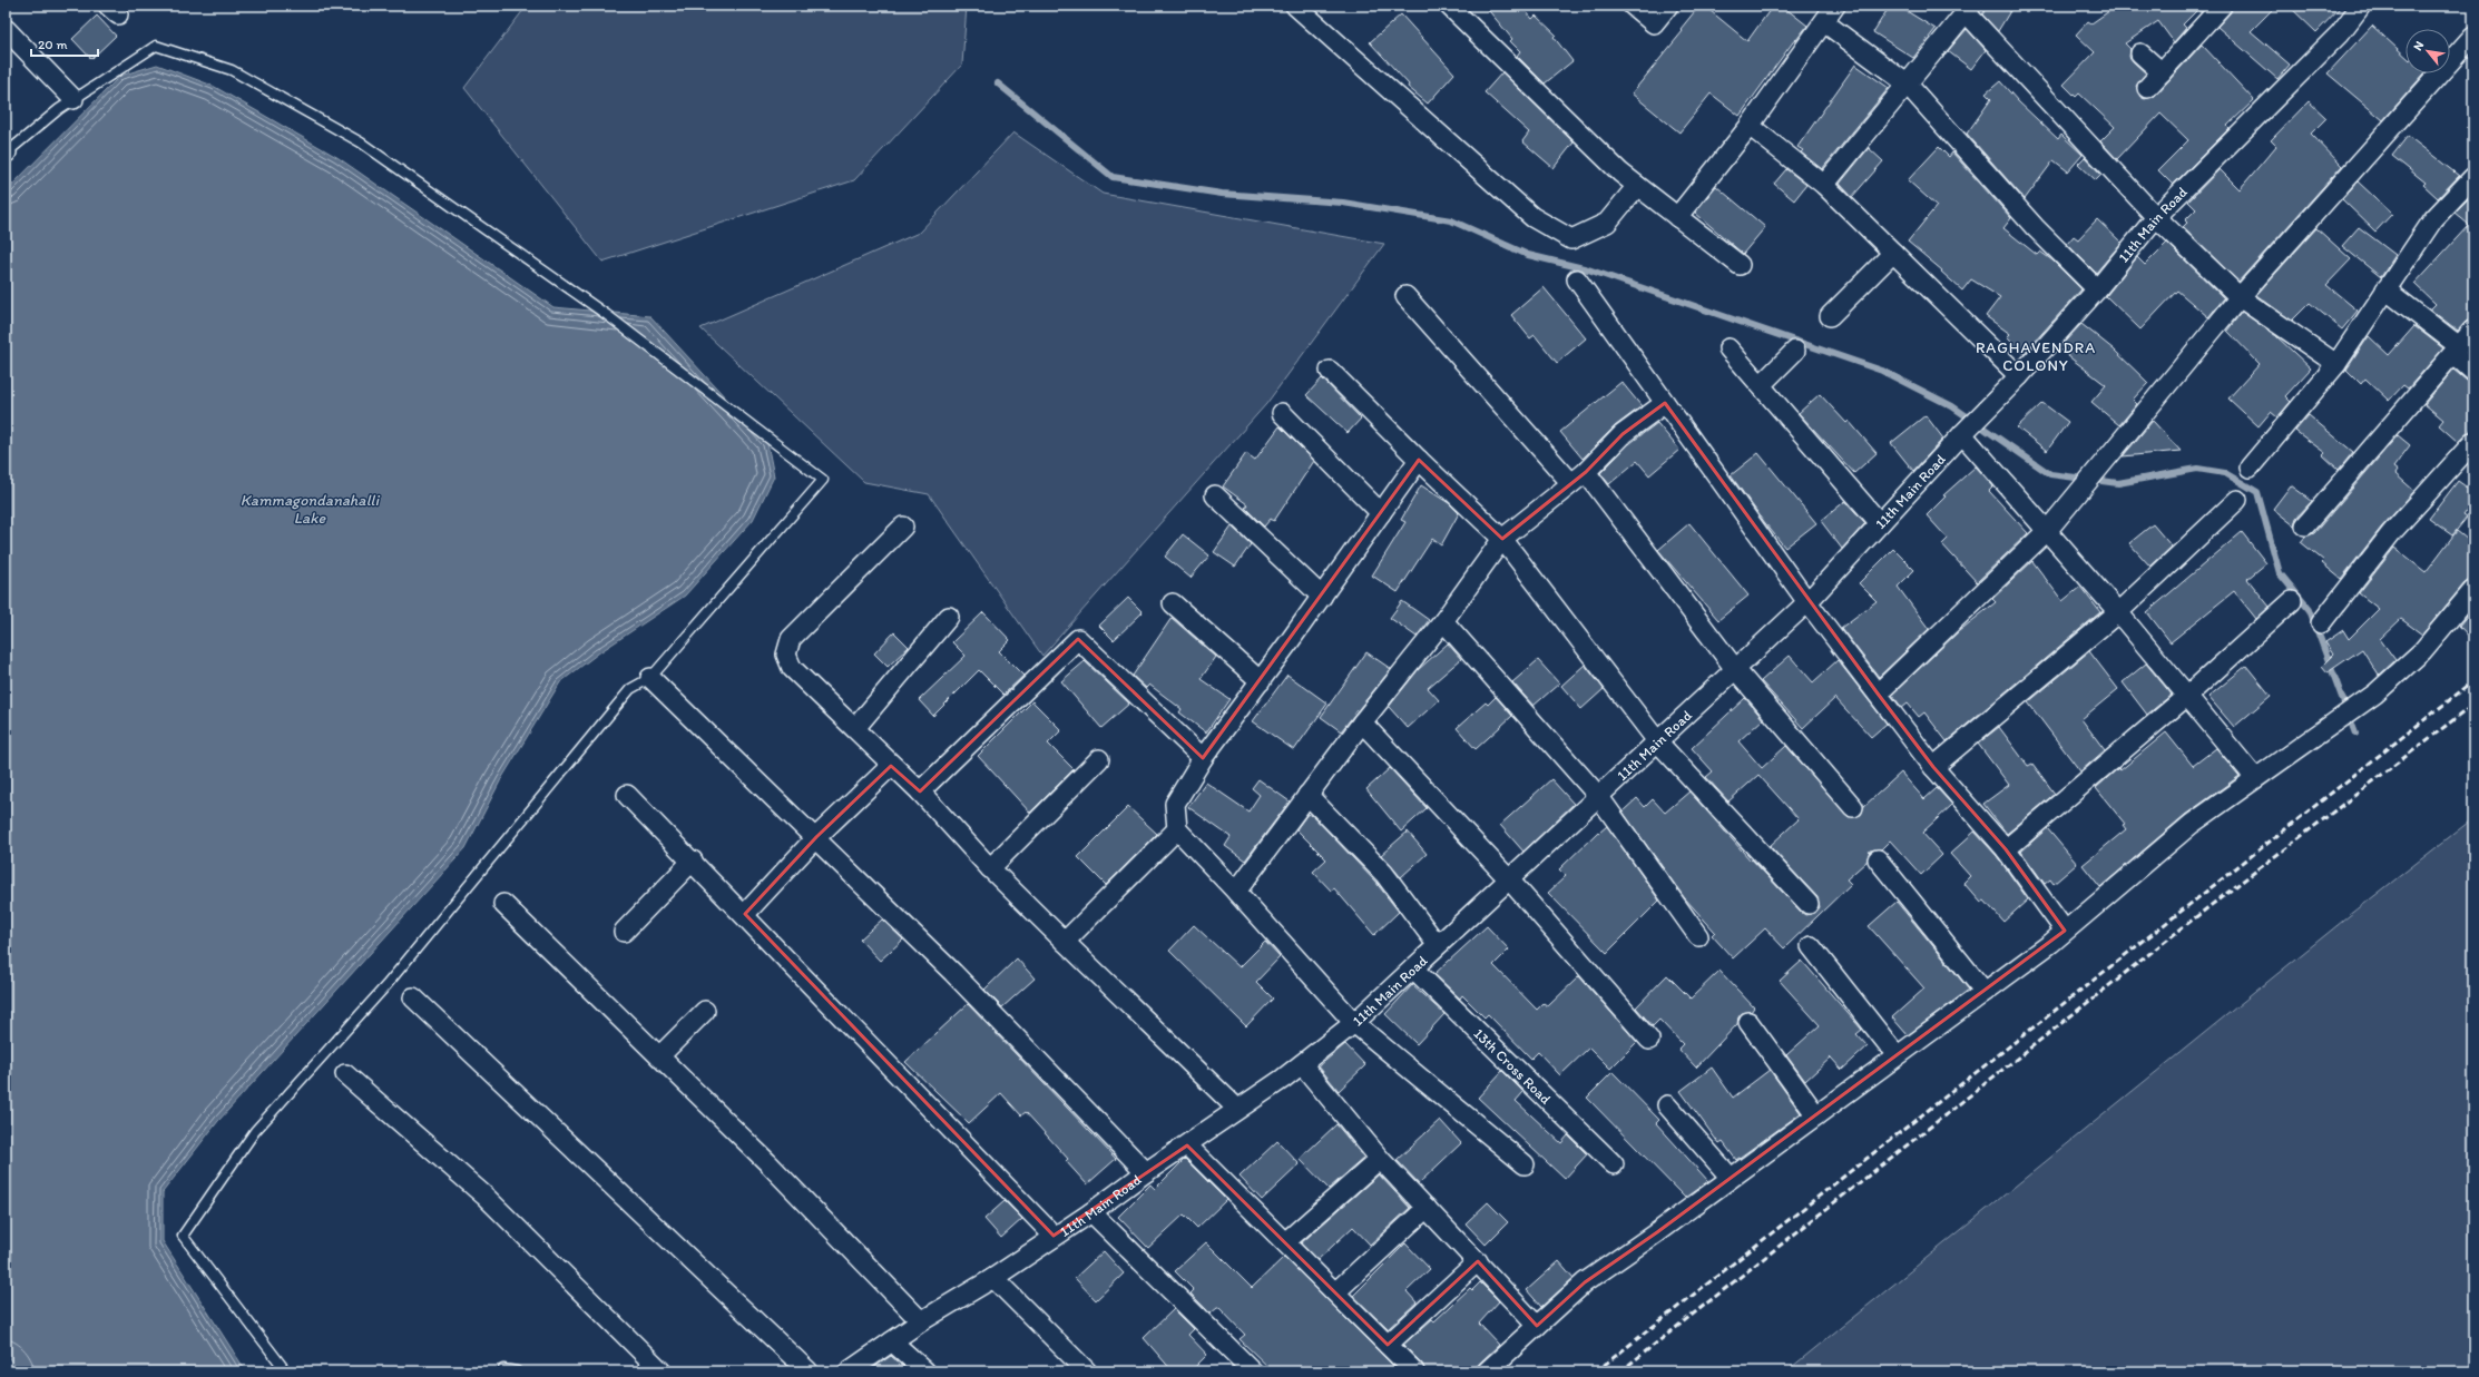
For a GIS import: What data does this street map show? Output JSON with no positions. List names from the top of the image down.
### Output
{
  "streets": {
    "street": ["11th Main Road", "13th Cross Road"]
  },
  "crossings": [
    ["11th Main Road", "13th Cross Road"]
  ],
  "districts": ["RAGHAVENDRA COLONY"],
  "water": ["Kammagondanahalli Lake"],
  "scale_bar": "20 m",
  "north": "top left"
}
